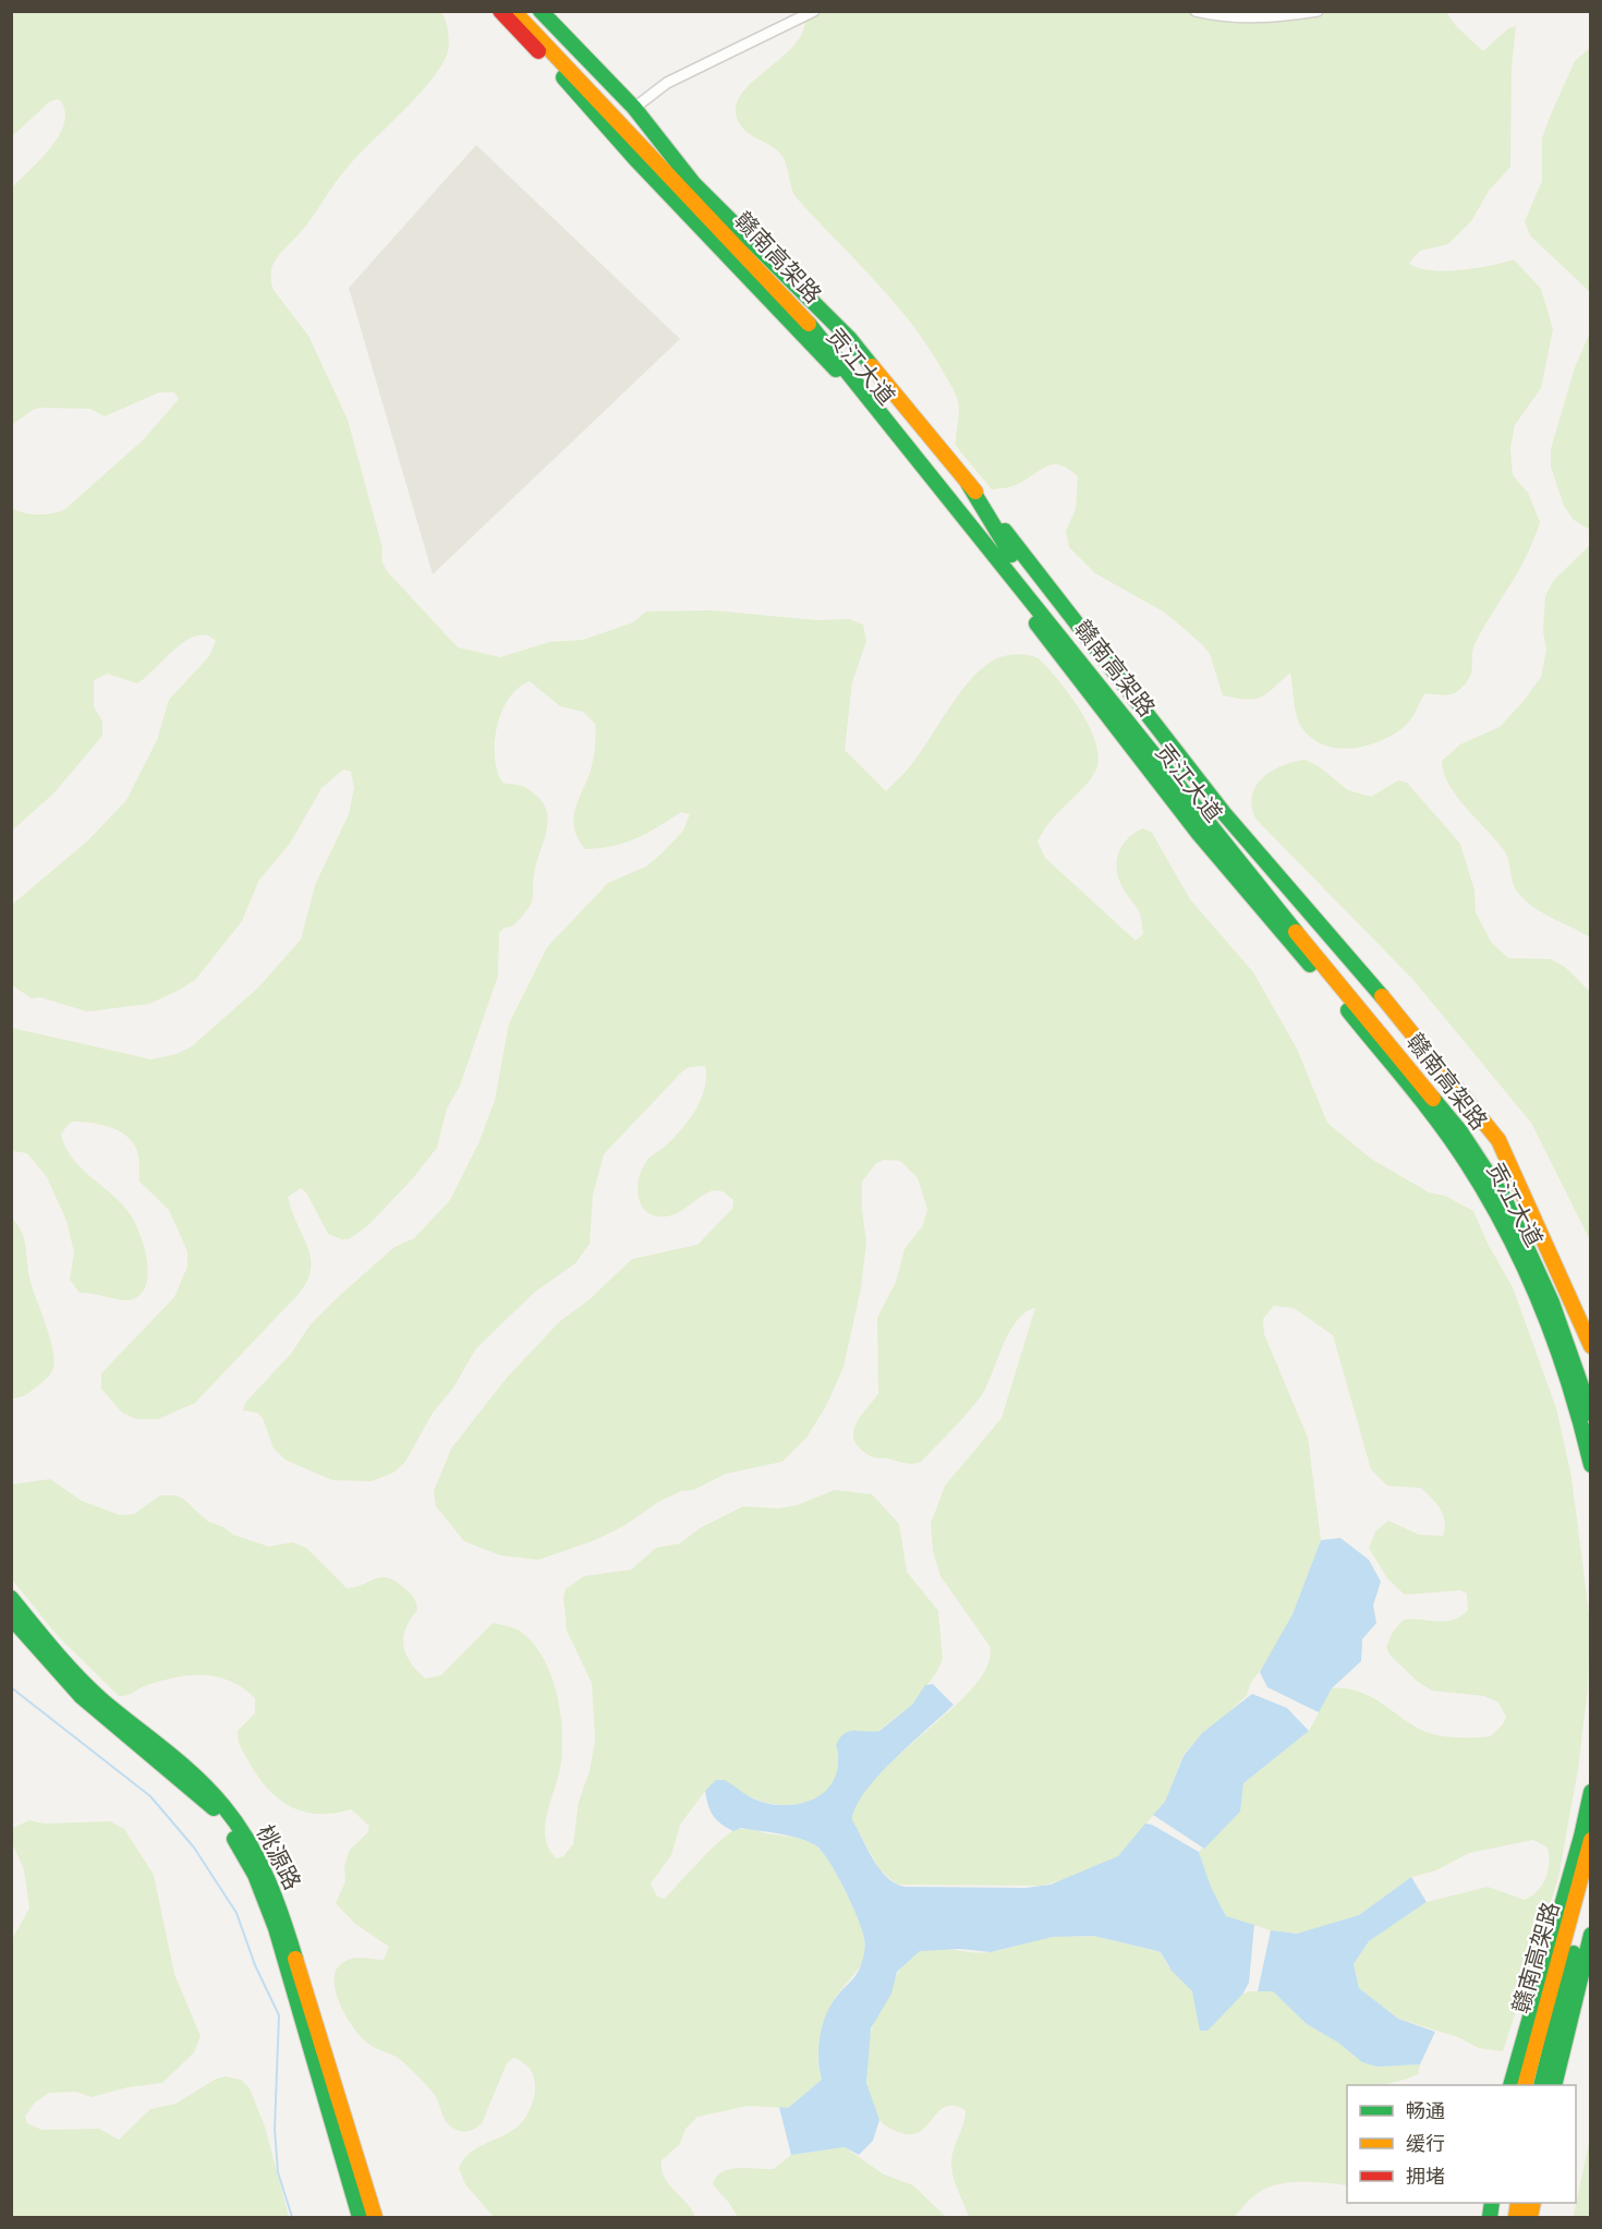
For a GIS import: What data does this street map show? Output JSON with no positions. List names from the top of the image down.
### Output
{
  "streets": {
    "main road": ["赣南高架路", "贡江大道", "桃源路"]
  },
  "legend": ["畅通", "缓行", "拥堵"]
}
